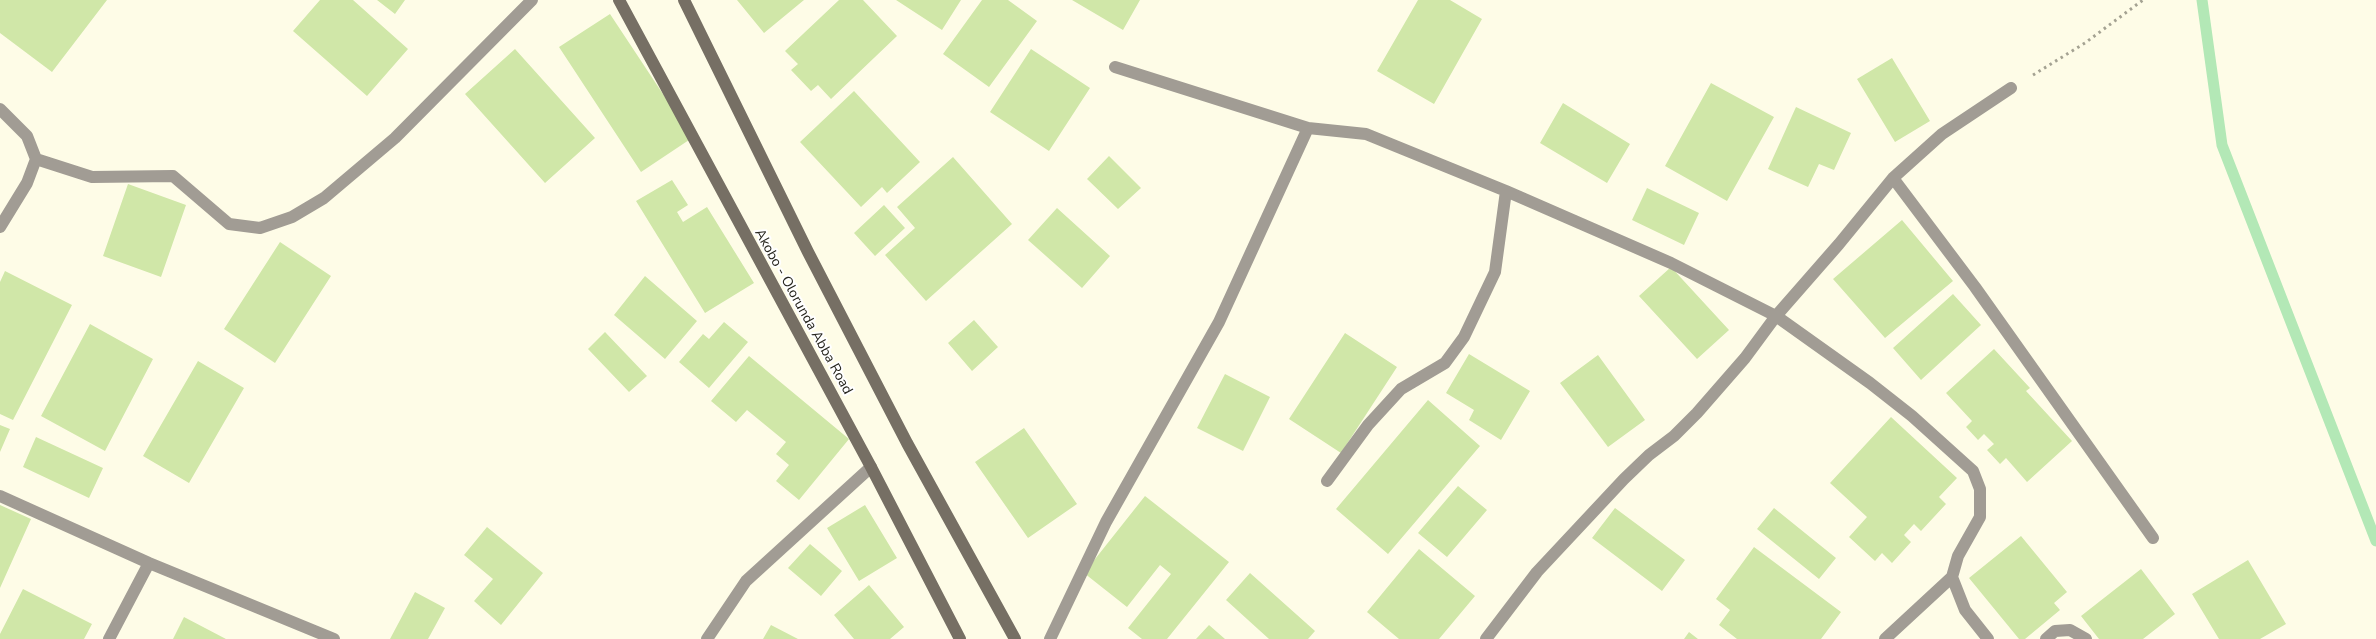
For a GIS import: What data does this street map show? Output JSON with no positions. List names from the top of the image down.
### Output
{
  "streets": {
    "main road": ["Akobo - Olorunda Abba Road"]
  }
}
